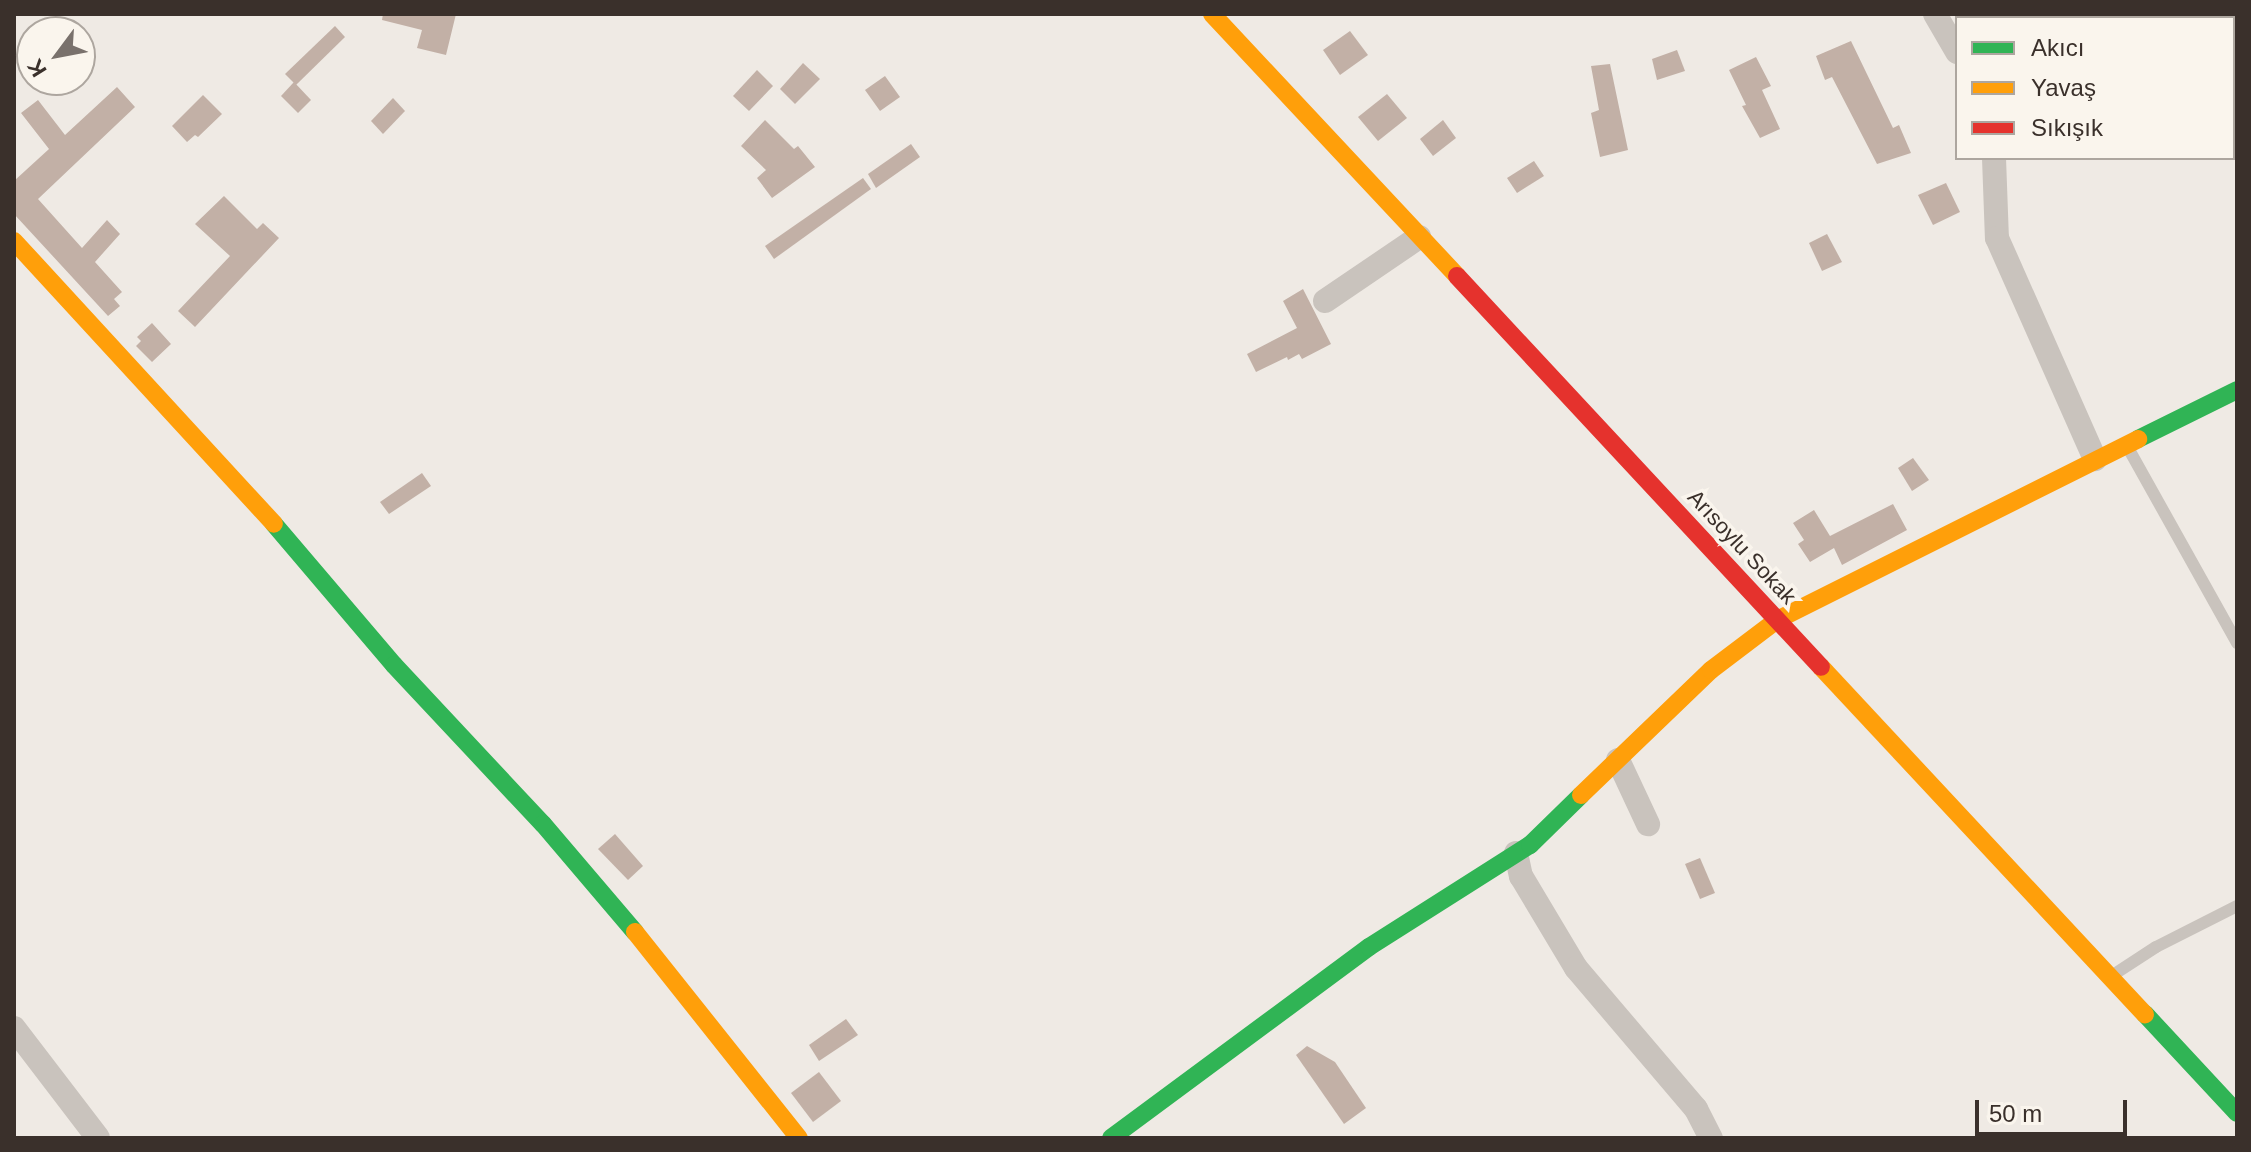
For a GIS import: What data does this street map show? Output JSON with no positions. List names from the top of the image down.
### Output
{
  "streets": {
    "street": ["Arısoylu Sokak"]
  },
  "legend": ["Akıcı", "Yavaş", "Sıkışık"],
  "scale_bar": "50 m",
  "north": "bottom left"
}
